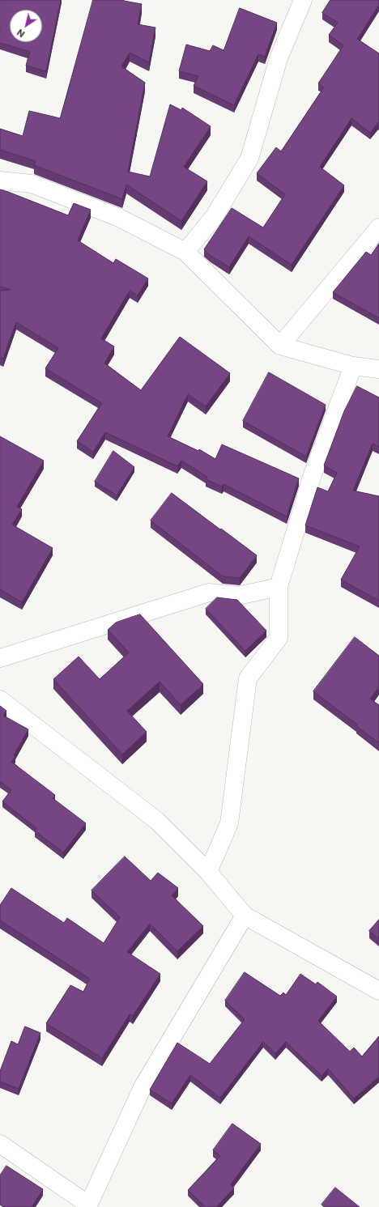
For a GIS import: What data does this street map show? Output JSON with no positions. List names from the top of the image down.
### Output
{
  "north": "bottom left"
}
